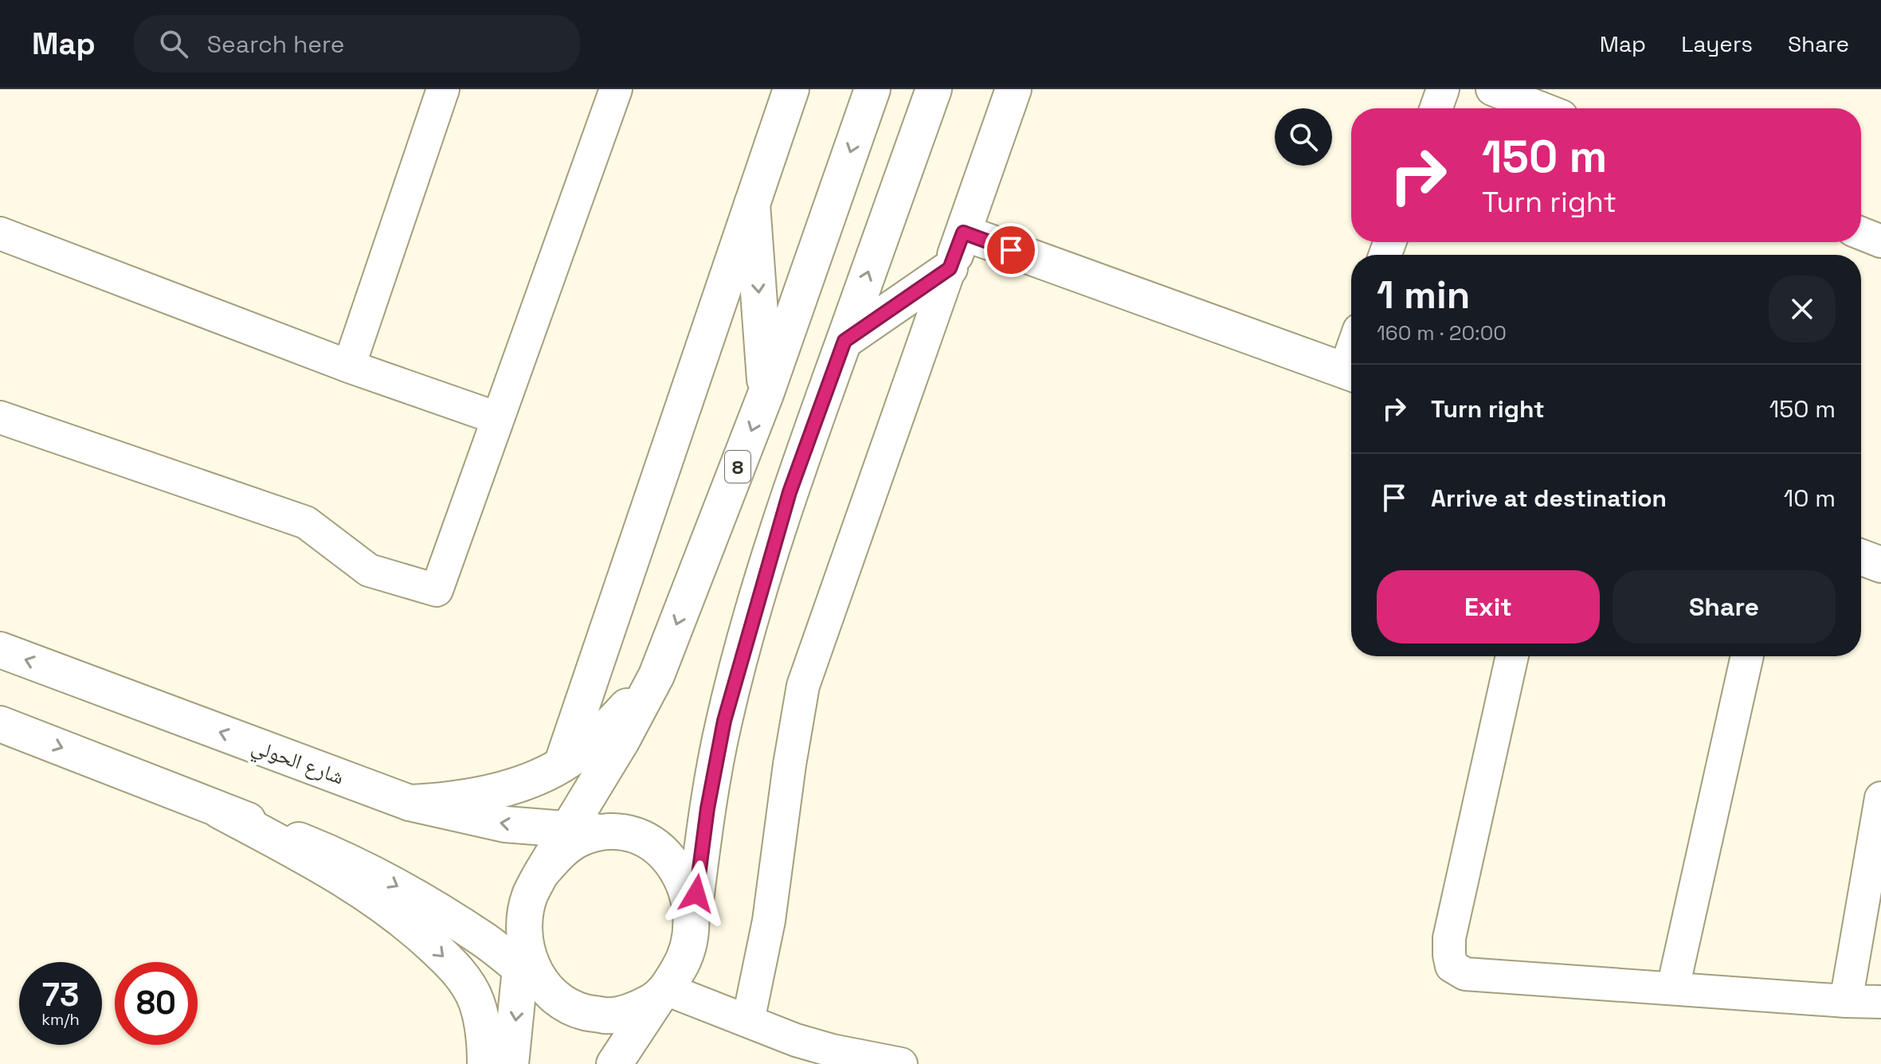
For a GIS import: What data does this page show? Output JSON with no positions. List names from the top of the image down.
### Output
{
  "streets": {
    "main road": ["8", "شارع الحولي"]
  },
  "crossings": [
    ["8", "شارع الحولي"]
  ],
  "page": {
    "header": "Map",
    "search": "Search here",
    "nav": ["Map", "Layers", "Share"],
    "turn": ["150 m", "Turn right"],
    "heading": ["1 min", "160 m · 20:00"],
    "list": [
      {
        "name": "Turn right",
        "value": "150 m"
      },
      {
        "name": "Arrive at destination",
        "value": "10 m"
      }
    ],
    "buttons": ["Exit", "Share"],
    "speed": "73 km/h",
    "limit": "80"
  }
}
